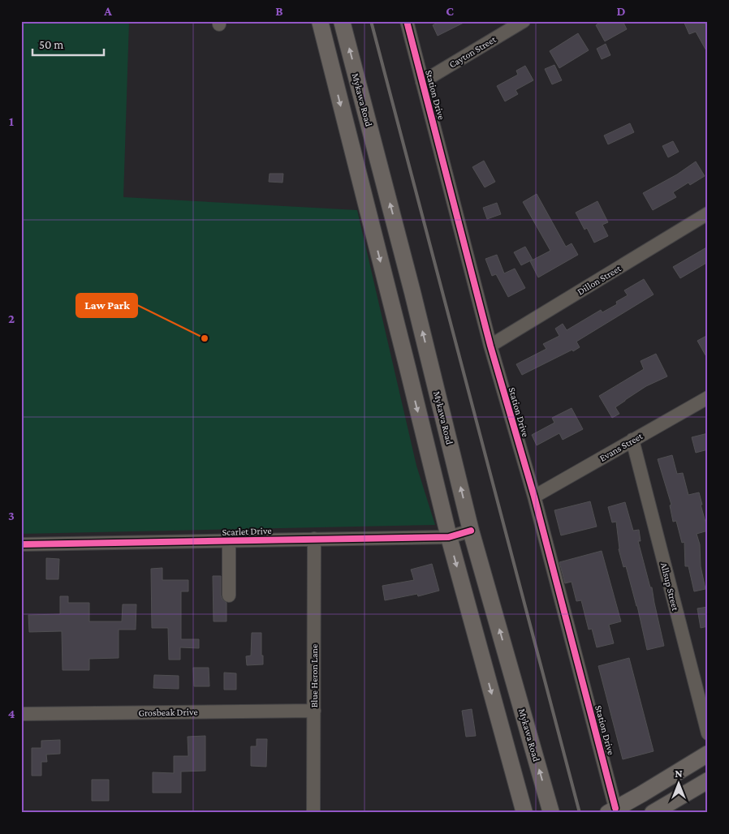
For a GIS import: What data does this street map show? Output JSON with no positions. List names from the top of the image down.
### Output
{
  "streets": {
    "main road": ["Mykawa Road"],
    "street": [
      "Cayton Street",
      "Station Drive",
      "Dillon Street",
      "Evans Street",
      "Scarlet Drive",
      "Allsup Street",
      "Blue Heron Lane",
      "Grosbeak Drive"
    ]
  },
  "crossings": [
    ["Cayton Street", "Station Drive"],
    ["Station Drive", "Dillon Street"],
    ["Station Drive", "Evans Street"],
    ["Mykawa Road", "Scarlet Drive"],
    ["Evans Street", "Allsup Street"],
    ["Scarlet Drive", "Blue Heron Lane"],
    ["Blue Heron Lane", "Grosbeak Drive"]
  ],
  "places": ["Law Park"],
  "scale_bar": "50 m",
  "north": "top",
  "grid": {
    "columns": [
      "A",
      "B",
      "C",
      "D"
    ],
    "rows": [
      "1",
      "2",
      "3",
      "4"
    ]
  }
}
